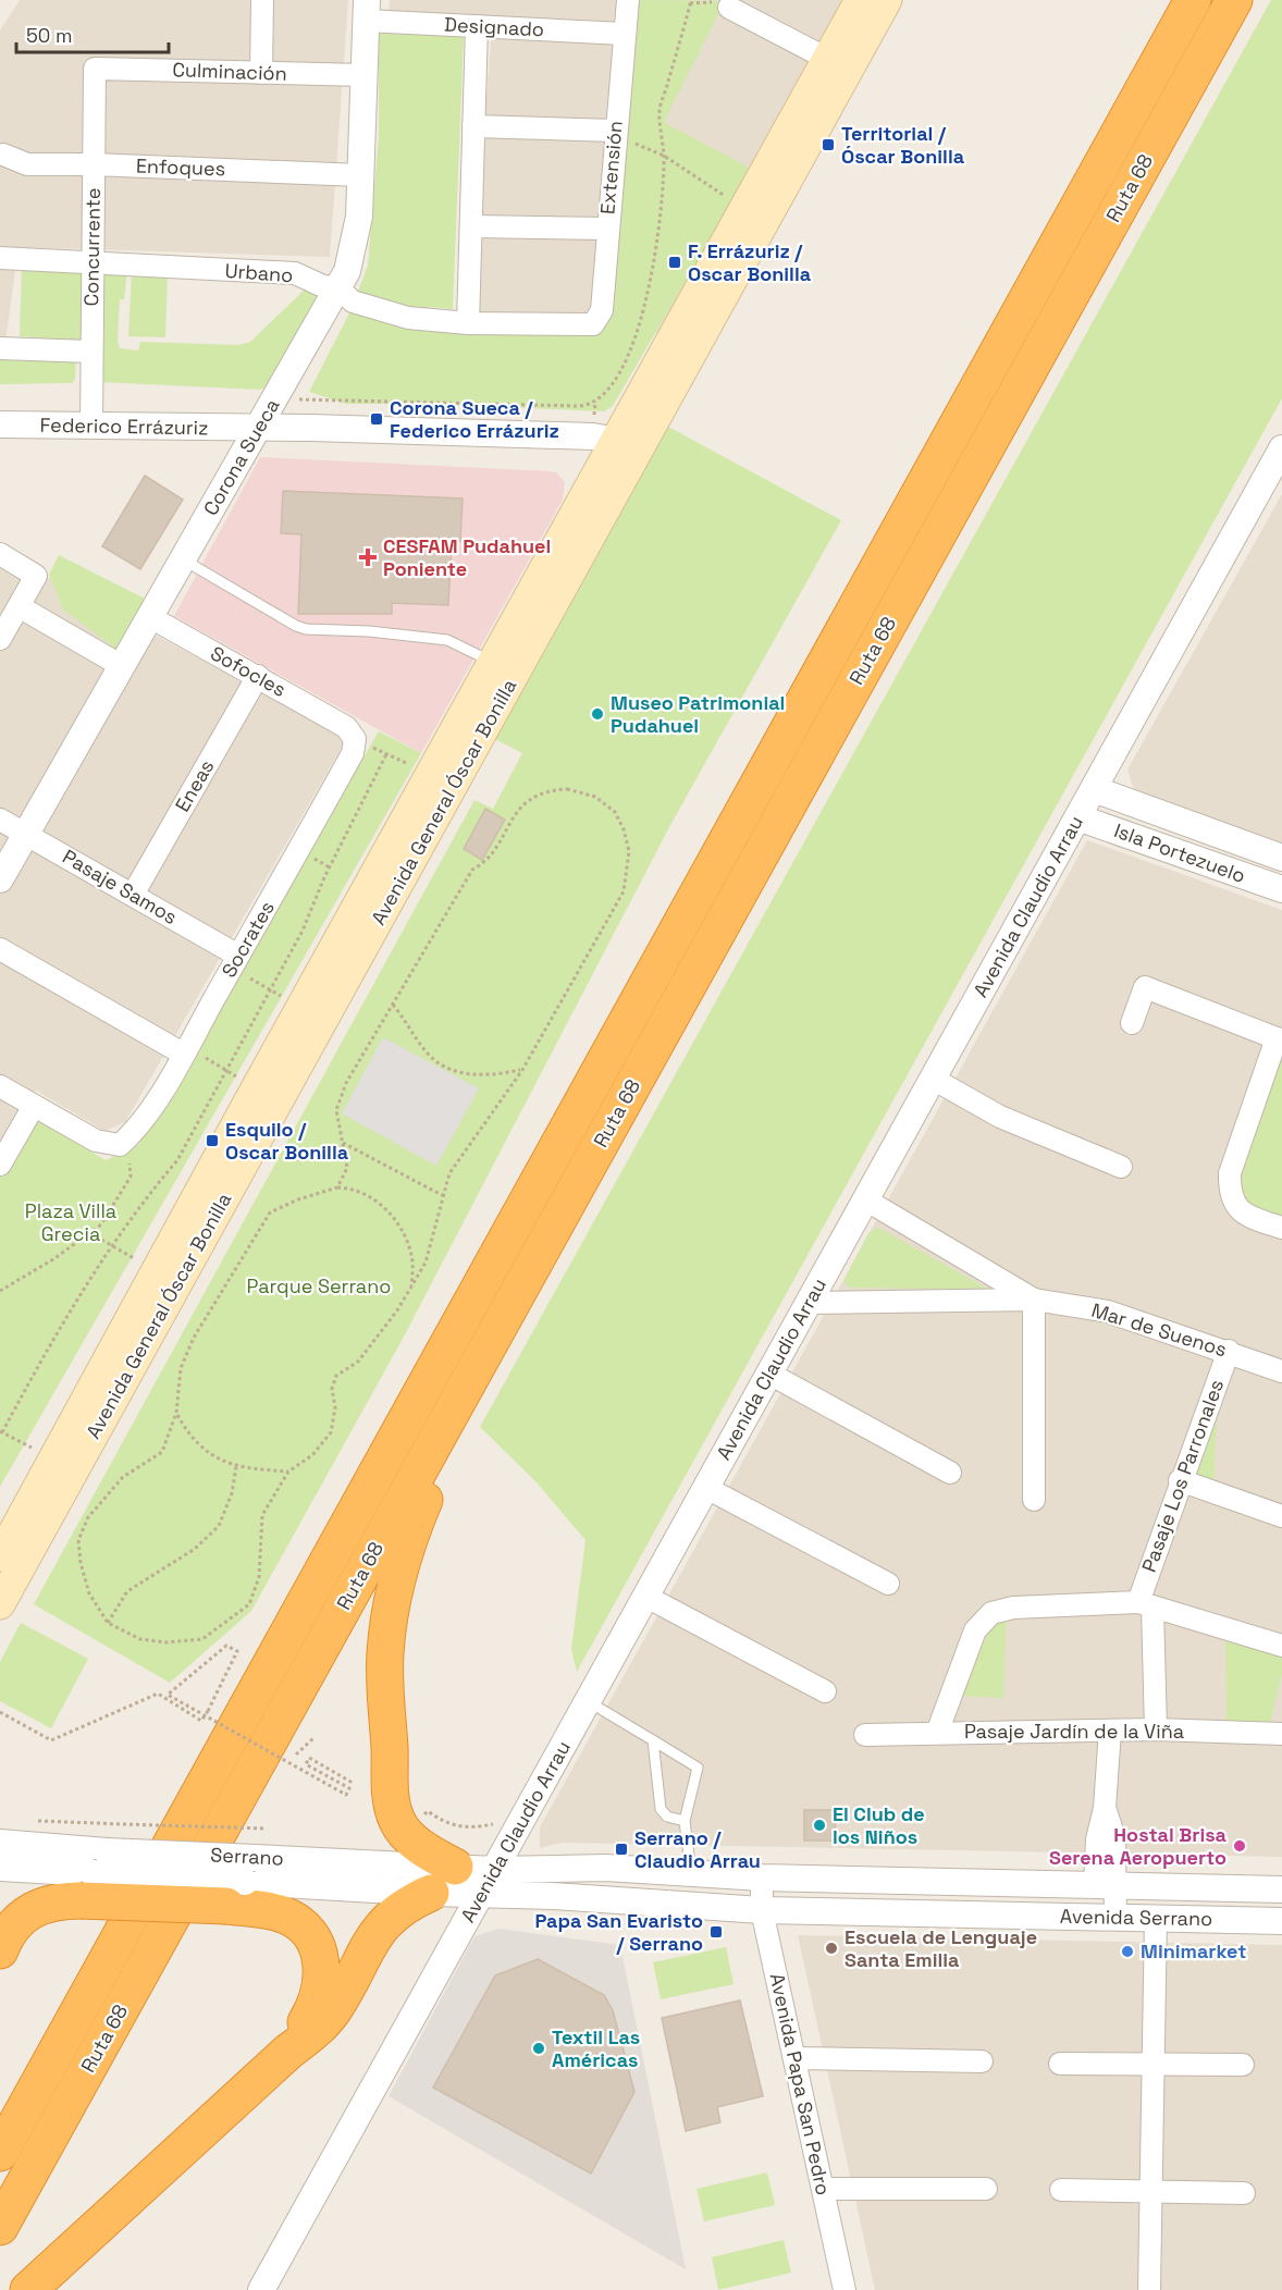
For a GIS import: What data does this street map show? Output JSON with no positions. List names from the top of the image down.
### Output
{
  "streets": {
    "highway": ["Ruta 68"],
    "main road": ["Avenida General Óscar Bonilla"],
    "street": [
      "Designado",
      "Culminación",
      "Enfoques",
      "Extensión",
      "Concurrente",
      "Urbano",
      "Federico Errázuriz",
      "Corona Sueca",
      "Sofocles",
      "Eneas",
      "Isla Portezuelo",
      "Pasaje Samos",
      "Avenida Claudio Arrau",
      "Socrates",
      "Mar de Suenos",
      "Pasaje Los Parronales",
      "Pasaje Jardín de la Viña",
      "Serrano",
      "Avenida Serrano",
      "Avenida Papa San Pedro"
    ]
  },
  "crossings": [
    ["Designado", "Extensión"],
    ["Designado", "Corona Sueca"],
    ["Culminación", "Concurrente"],
    ["Culminación", "Corona Sueca"],
    ["Enfoques", "Concurrente"],
    ["Enfoques", "Corona Sueca"],
    ["Extensión", "Urbano"],
    ["Concurrente", "Urbano"],
    ["Concurrente", "Federico Errázuriz"],
    ["Urbano", "Corona Sueca"],
    ["Federico Errázuriz", "Corona Sueca"],
    ["Federico Errázuriz", "Avenida General Óscar Bonilla"],
    ["Corona Sueca", "Sofocles"],
    ["Corona Sueca", "Pasaje Samos"],
    ["Sofocles", "Eneas"],
    ["Sofocles", "Socrates"],
    ["Eneas", "Pasaje Samos"],
    ["Isla Portezuelo", "Avenida Claudio Arrau"],
    ["Pasaje Samos", "Socrates"],
    ["Avenida Claudio Arrau", "Mar de Suenos"],
    ["Avenida Claudio Arrau", "Serrano"],
    ["Avenida Claudio Arrau", "Avenida Serrano"],
    ["Mar de Suenos", "Pasaje Los Parronales"],
    ["Pasaje Los Parronales", "Pasaje Jardín de la Viña"],
    ["Serrano", "Avenida Serrano"],
    ["Avenida Serrano", "Avenida Papa San Pedro"]
  ],
  "parks": ["Plaza Villa Grecia", "Parque Serrano"],
  "places": {
    "transit": [
      "Territorial / Óscar Bonilla",
      "F. Errázuriz / Oscar Bonilla",
      "Corona Sueca / Federico Errázuriz",
      "Esquilo / Oscar Bonilla",
      "Serrano / Claudio Arrau",
      "Papa San Evaristo / Serrano"
    ],
    "health": ["CESFAM Pudahuel Poniente"],
    "other": [
      "Museo Patrimonial Pudahuel",
      "El Club de los Niños",
      "Hostal Brisa Serena Aeropuerto",
      "Escuela de Lenguaje Santa Emilia",
      "Minimarket",
      "Textil Las Américas"
    ]
  },
  "scale_bar": "50 m"
}
